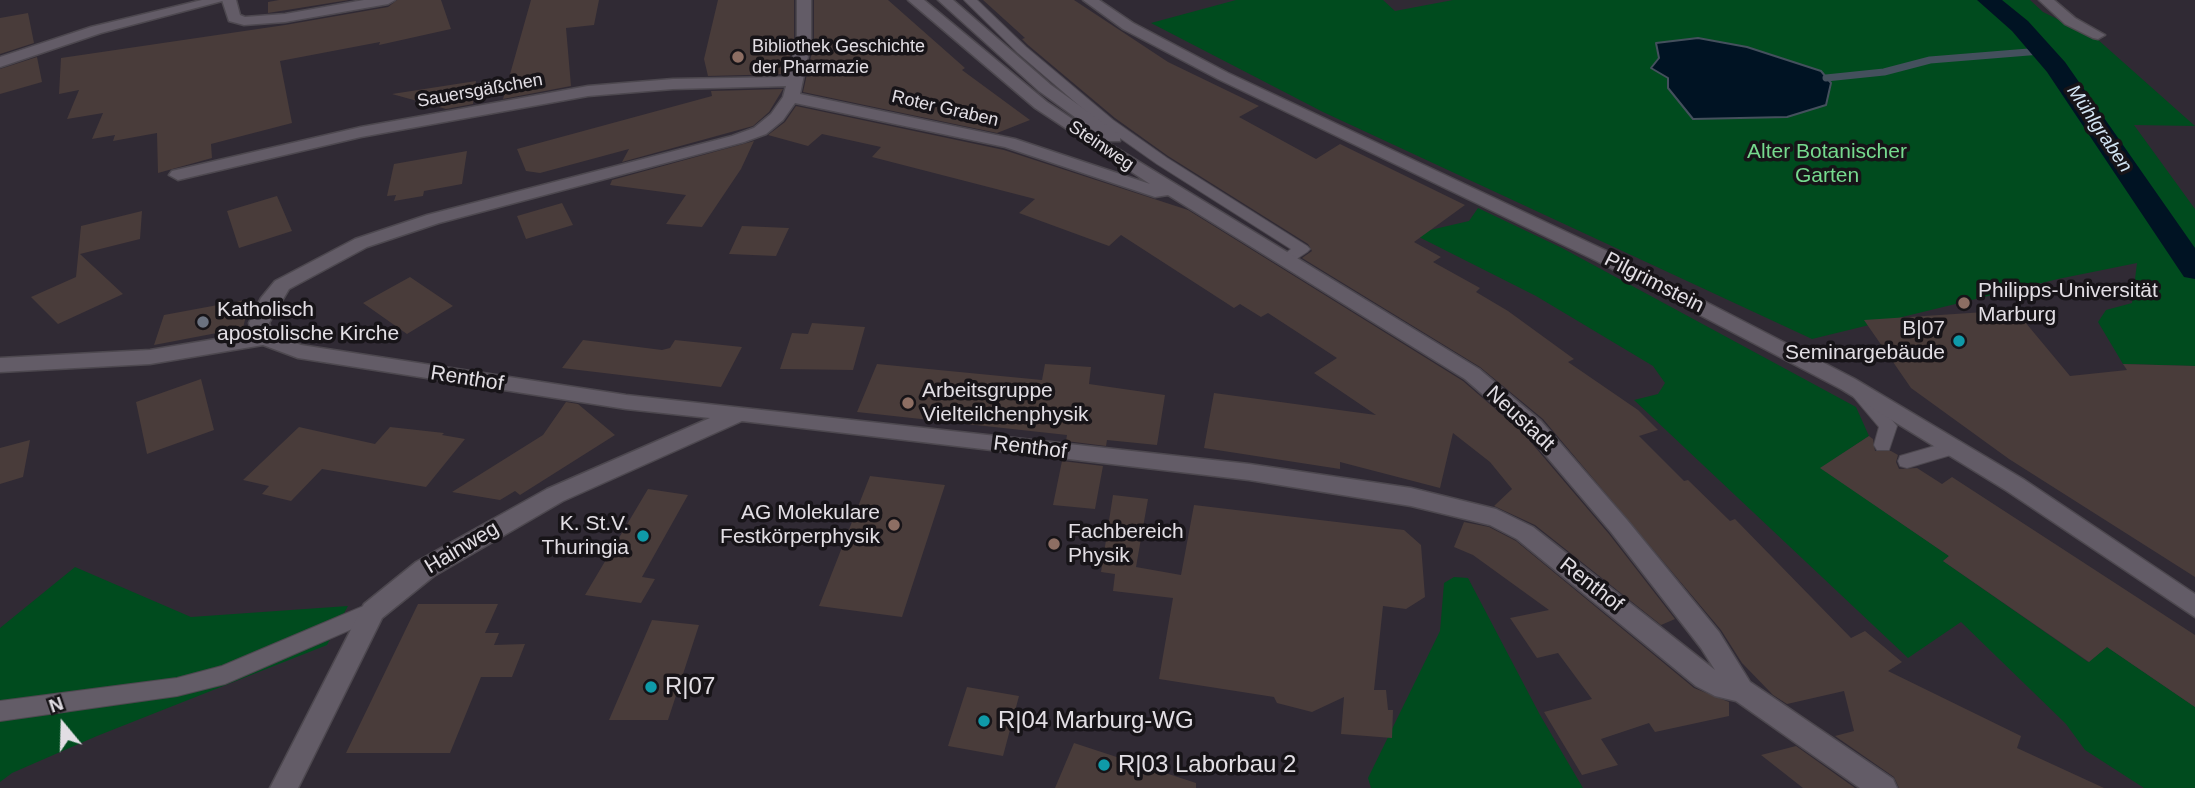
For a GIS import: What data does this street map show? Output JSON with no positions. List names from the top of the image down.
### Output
{
  "streets": {
    "street": [
      "Sauersgäßchen",
      "Roter Graben",
      "Steinweg",
      "Pilgrimstein",
      "Renthof",
      "Neustadt",
      "Hainweg"
    ]
  },
  "crossings": [
    ["Sauersgäßchen", "Roter Graben"],
    ["Roter Graben", "Steinweg"],
    ["Steinweg", "Neustadt"],
    ["Renthof", "Neustadt"],
    ["Renthof", "Hainweg"]
  ],
  "water": ["Mühlgraben"],
  "parks": ["Alter Botanischer Garten"],
  "places": [
    "Bibliothek Geschichte der Pharmazie",
    "Philipps-Universität Marburg",
    "Katholisch apostolische Kirche",
    "B|07 Seminargebäude",
    "Arbeitsgruppe Vielteilchenphysik",
    "AG Molekulare Festkörperphysik",
    "K. St.V. Thuringia",
    "Fachbereich Physik",
    "R|07",
    "R|04 Marburg-WG",
    "R|03 Laborbau 2"
  ],
  "north": "top"
}
